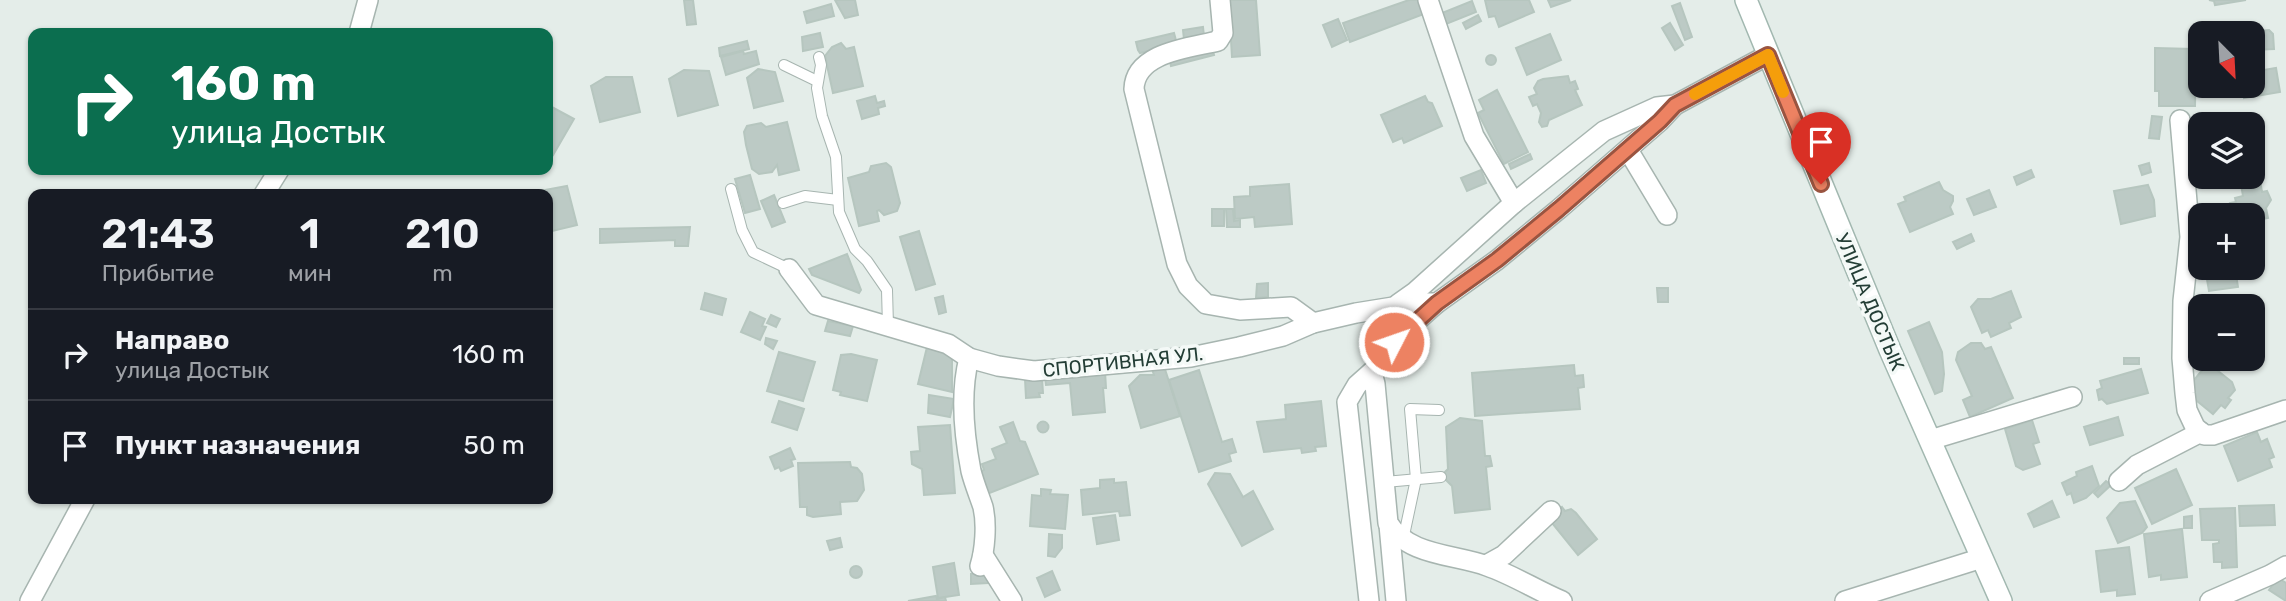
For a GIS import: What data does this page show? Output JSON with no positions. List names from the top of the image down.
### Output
{
  "streets": {
    "main road": ["УЛИЦА ДОСТЫК"],
    "street": ["СПОРТИВНАЯ УЛ."]
  },
  "north": "bottom right",
  "page": {
    "map_buttons": ["+", "−"],
    "turn": ["160 m", "улица Достык"],
    "eta": [
      "21:43",
      "Прибытие",
      "1",
      "мин",
      "210",
      "m"
    ],
    "list": [
      {
        "name": "Направо",
        "note": "улица Достык",
        "value": "160 m"
      },
      {
        "name": "Пункт назначения",
        "value": "50 m"
      }
    ]
  }
}
